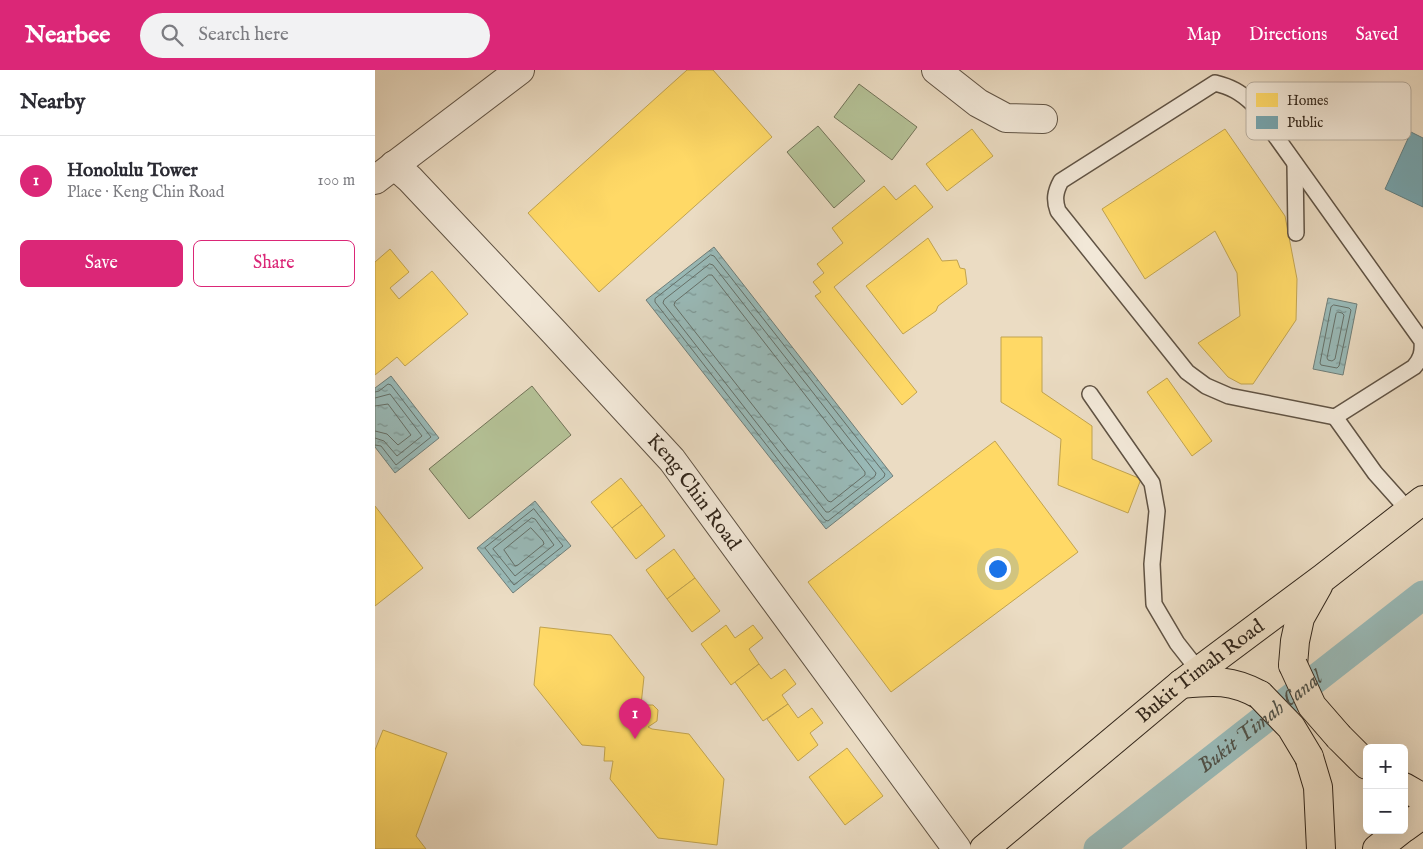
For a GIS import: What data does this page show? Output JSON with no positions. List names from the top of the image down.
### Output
{
  "streets": {
    "highway": ["Bukit Timah Road"],
    "street": ["Keng Chin Road"]
  },
  "water": ["Bukit Timah Canal"],
  "legend": ["Homes", "Public"],
  "page": {
    "header": "Nearbee",
    "search": "Search here",
    "nav": ["Map", "Directions", "Saved"],
    "heading": "Nearby",
    "list": [
      {
        "mark": "1",
        "name": "Honolulu Tower",
        "note": "Place · Keng Chin Road",
        "value": "100 m"
      }
    ],
    "buttons": ["Save", "Share"],
    "pins": "1",
    "map_buttons": ["+", "−"]
  }
}
